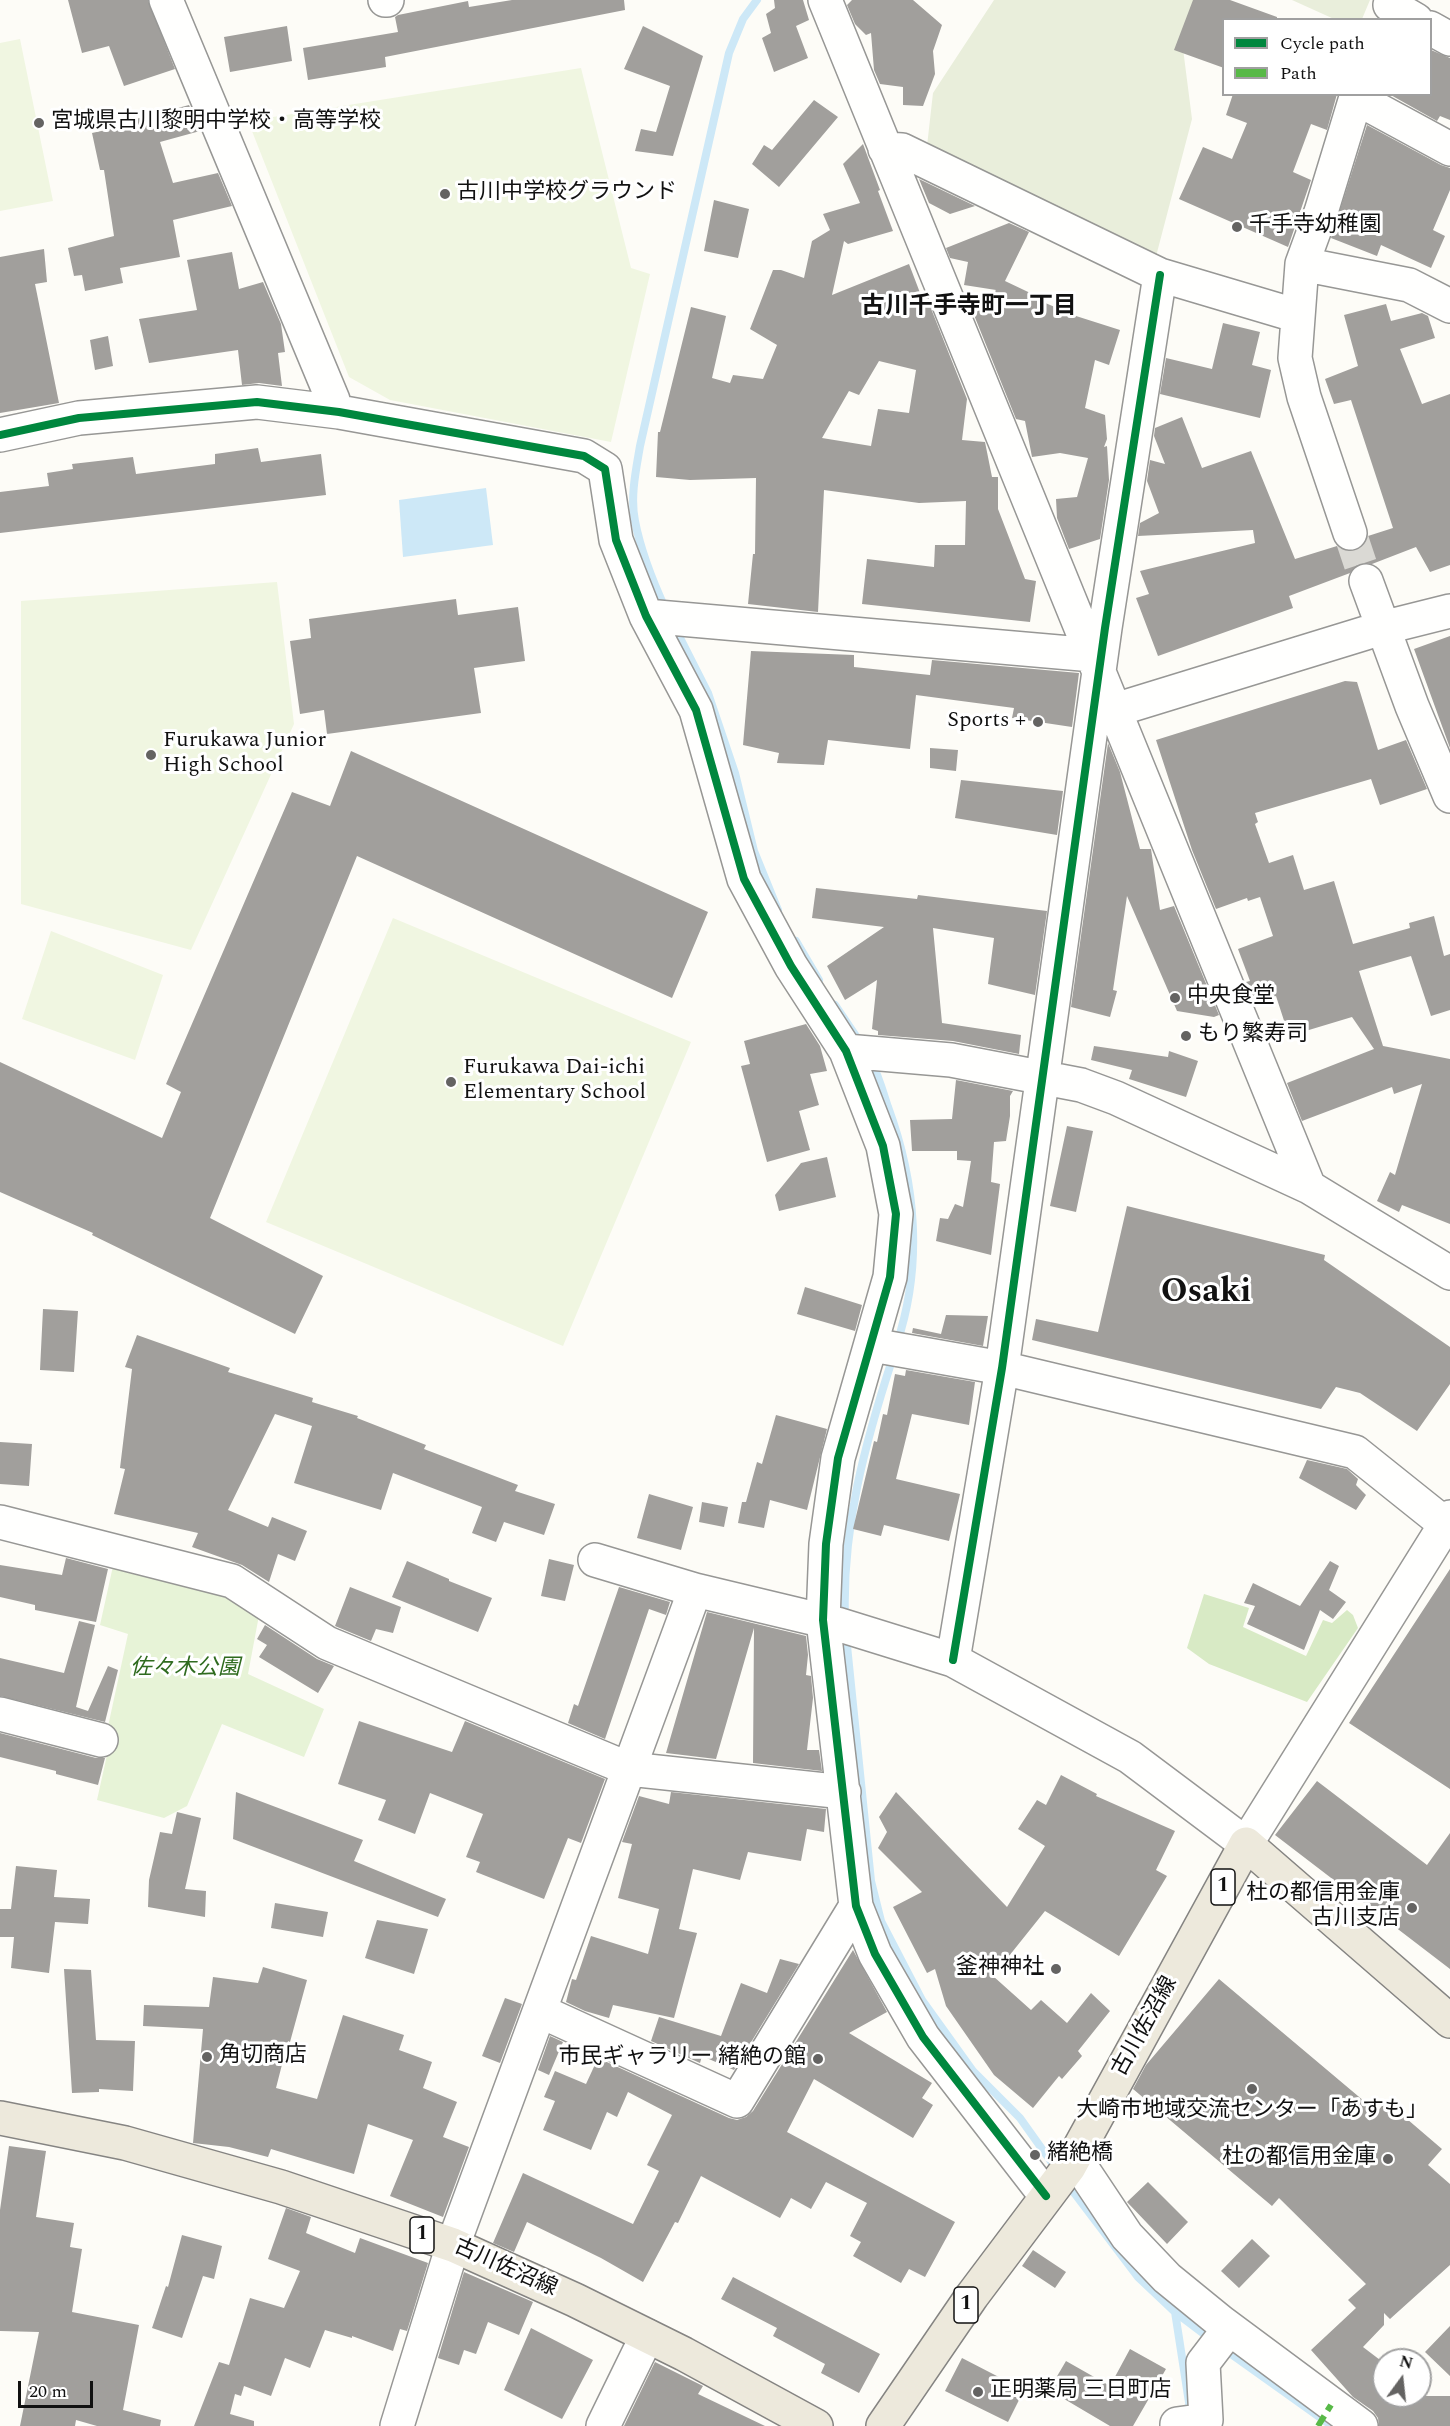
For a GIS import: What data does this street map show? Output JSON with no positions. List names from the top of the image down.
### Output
{
  "streets": {
    "main road": ["1", "古川佐沼線"]
  },
  "crossings": [
    ["1", "古川佐沼線"]
  ],
  "districts": ["古川千手寺町一丁目", "Osaki"],
  "parks": ["佐々木公園"],
  "places": [
    "宮城県古川黎明中学校・高等学校",
    "古川中学校グラウンド",
    "千手寺幼稚園",
    "Sports +",
    "Furukawa Junior High School",
    "中央食堂",
    "もり繁寿司",
    "Furukawa Dai-ichi Elementary School",
    "杜の都信用金庫 古川支店",
    "釜神神社",
    "角切商店",
    "市民ギャラリー 緒絶の館",
    "大崎市地域交流センター「あすも」",
    "緒絶橋",
    "杜の都信用金庫",
    "正明薬局 三日町店"
  ],
  "legend": ["Cycle path", "Path"],
  "scale_bar": "20 m",
  "north": "top"
}
